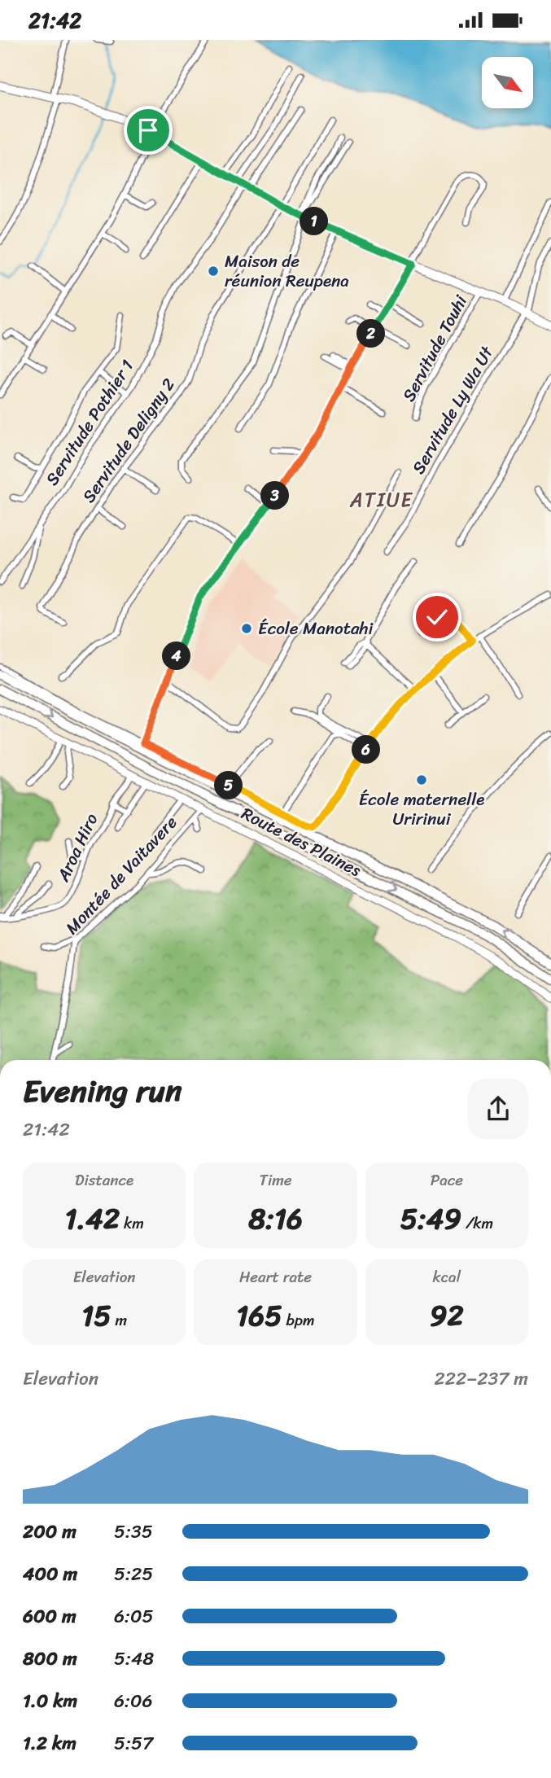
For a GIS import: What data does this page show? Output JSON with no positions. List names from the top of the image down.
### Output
{
  "streets": {
    "highway": ["Route des Plaines"],
    "street": [
      "Servitude Touhi",
      "Servitude Ly Wa Ut",
      "Servitude Pothier 1",
      "Servitude Deligny 2",
      "Aroa Hiro",
      "Montée de Vaitavere"
    ]
  },
  "crossings": [
    ["Route des Plaines", "Aroa Hiro"],
    ["Route des Plaines", "Montée de Vaitavere"]
  ],
  "districts": ["ATIUE"],
  "places": ["Maison de réunion Reupena", "École Manotahi", "École maternelle Uririnui"],
  "north": "bottom right",
  "page": {
    "status": "21:42",
    "pins": [
      "1",
      "2",
      "3",
      "4",
      "6",
      "5"
    ],
    "heading": ["Evening run", "21:42"],
    "stats": [
      ["Distance", "1.42 km"],
      ["Time", "8:16"],
      ["Pace", "5:49 /km"],
      ["Elevation", "15 m"],
      ["Heart rate", "165 bpm"],
      ["kcal", "92"]
    ],
    "chart": ["Elevation", "222–237 m"],
    "list": [
      {
        "name": "200 m",
        "note": "5:35"
      },
      {
        "name": "400 m",
        "note": "5:25"
      },
      {
        "name": "600 m",
        "note": "6:05"
      },
      {
        "name": "800 m",
        "note": "5:48"
      },
      {
        "name": "1.0 km",
        "note": "6:06"
      },
      {
        "name": "1.2 km",
        "note": "5:57"
      }
    ]
  }
}
